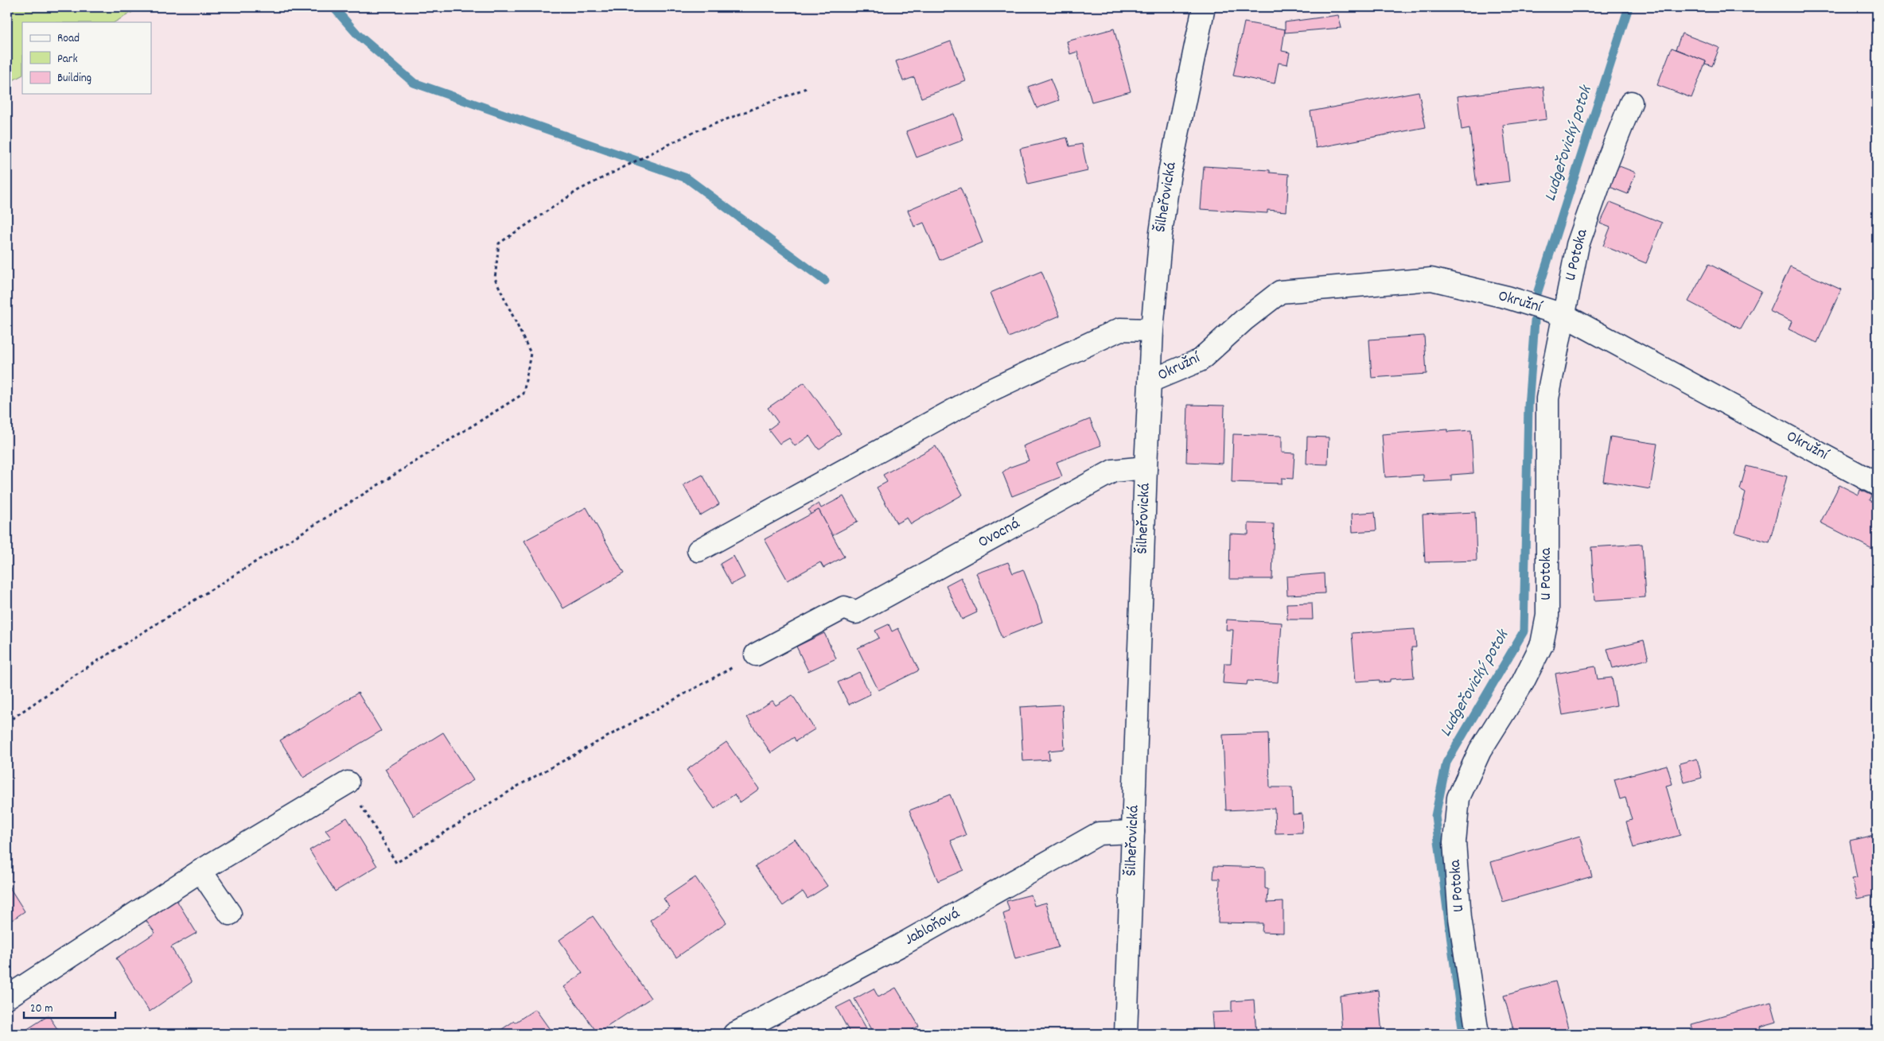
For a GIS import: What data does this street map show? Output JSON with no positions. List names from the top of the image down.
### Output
{
  "streets": {
    "street": [
      "Šilheřovická",
      "U Potoka",
      "Okružní",
      "Ovocná",
      "Jabloňová"
    ]
  },
  "crossings": [
    ["Šilheřovická", "Okružní"],
    ["Šilheřovická", "Ovocná"],
    ["Šilheřovická", "Jabloňová"],
    ["U Potoka", "Okružní"]
  ],
  "water": ["Ludgeřovický potok"],
  "legend": ["Road", "Park", "Building"],
  "scale_bar": "20 m"
}
